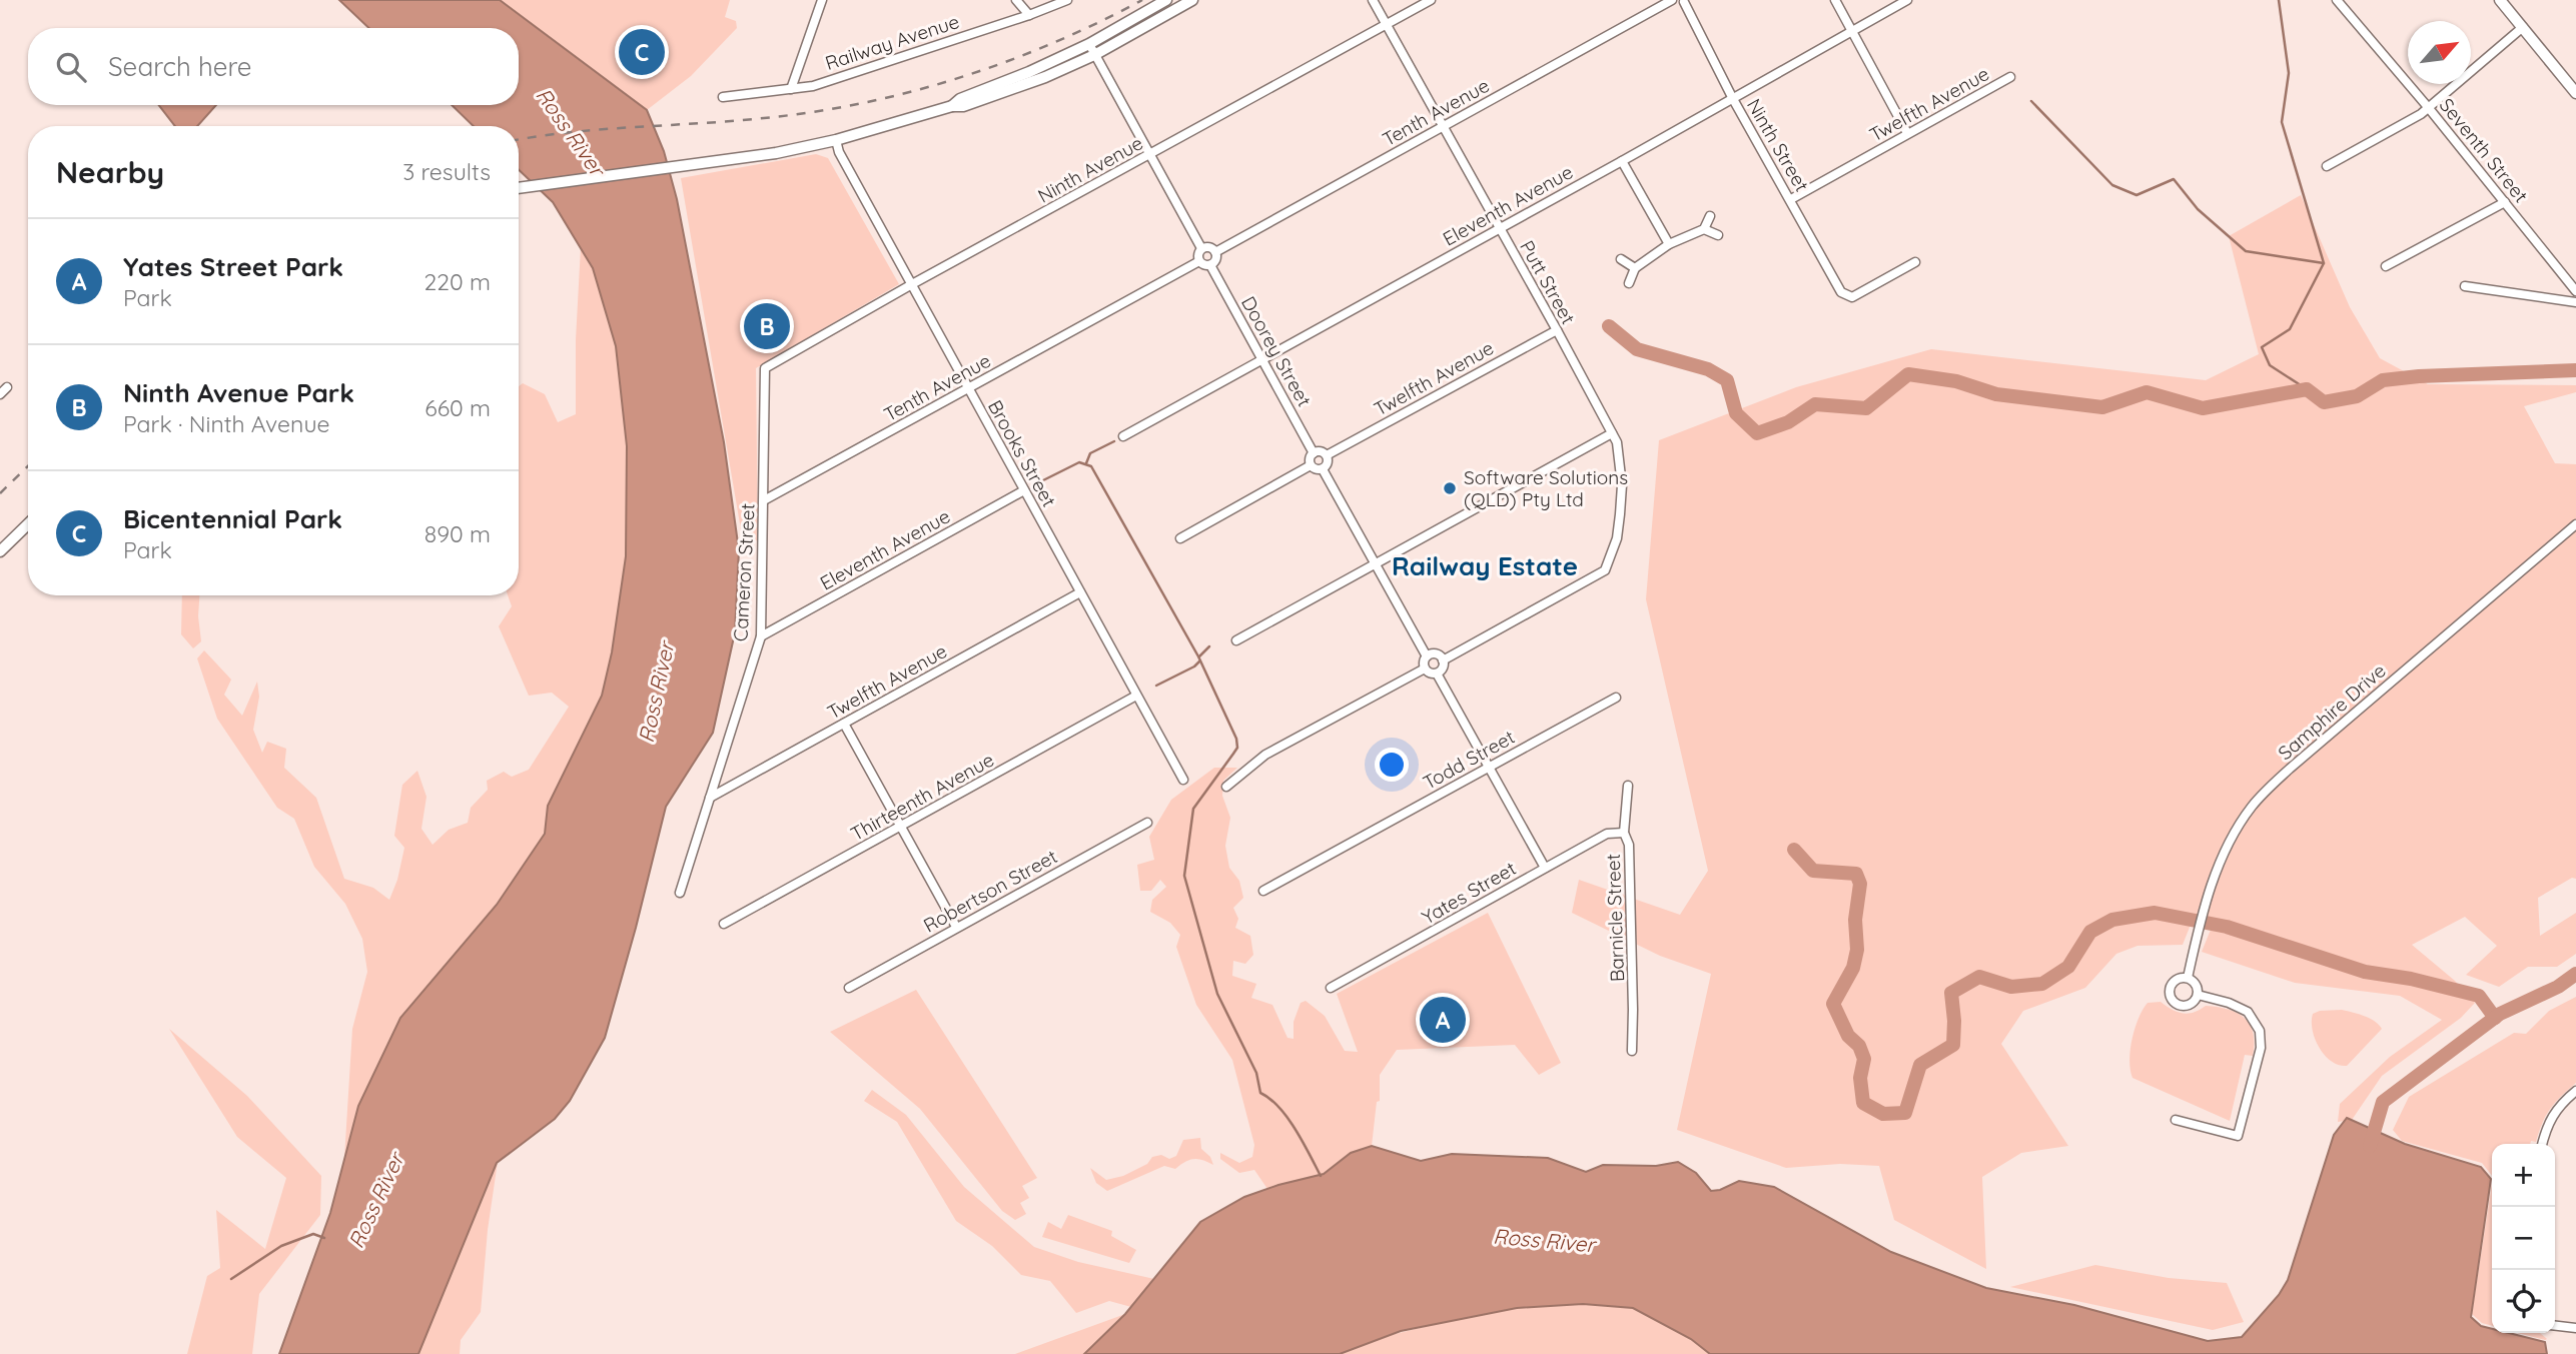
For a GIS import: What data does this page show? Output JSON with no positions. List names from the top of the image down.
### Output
{
  "streets": {
    "street": [
      "Railway Avenue",
      "Twelfth Avenue",
      "Tenth Avenue",
      "Ninth Street",
      "Seventh Street",
      "Ninth Avenue",
      "Eleventh Avenue",
      "Putt Street",
      "Doorey Street",
      "Brooks Street",
      "Cameron Street",
      "Samphire Drive",
      "Todd Street",
      "Thirteenth Avenue",
      "Robertson Street",
      "Yates Street",
      "Barnicle Street"
    ]
  },
  "crossings": [
    ["Twelfth Avenue", "Ninth Street"],
    ["Twelfth Avenue", "Putt Street"],
    ["Twelfth Avenue", "Doorey Street"],
    ["Twelfth Avenue", "Brooks Street"],
    ["Twelfth Avenue", "Cameron Street"],
    ["Tenth Avenue", "Putt Street"],
    ["Tenth Avenue", "Doorey Street"],
    ["Tenth Avenue", "Brooks Street"],
    ["Tenth Avenue", "Cameron Street"],
    ["Ninth Street", "Eleventh Avenue"],
    ["Ninth Avenue", "Putt Street"],
    ["Ninth Avenue", "Brooks Street"],
    ["Ninth Avenue", "Cameron Street"],
    ["Eleventh Avenue", "Putt Street"],
    ["Eleventh Avenue", "Doorey Street"],
    ["Eleventh Avenue", "Brooks Street"],
    ["Eleventh Avenue", "Cameron Street"],
    ["Brooks Street", "Thirteenth Avenue"],
    ["Yates Street", "Barnicle Street"]
  ],
  "districts": ["Railway Estate"],
  "water": ["Ross River"],
  "places": ["Software Solutions (QLD) Pty Ltd"],
  "north": "top right",
  "page": {
    "pins": ["C", "B", "A"],
    "search": "Search here",
    "heading": ["Nearby", "3 results"],
    "list": [
      {
        "mark": "A",
        "name": "Yates Street Park",
        "note": "Park",
        "value": "220 m"
      },
      {
        "mark": "B",
        "name": "Ninth Avenue Park",
        "note": "Park · Ninth Avenue",
        "value": "660 m"
      },
      {
        "mark": "C",
        "name": "Bicentennial Park",
        "note": "Park",
        "value": "890 m"
      }
    ],
    "map_buttons": ["+", "−"]
  }
}
